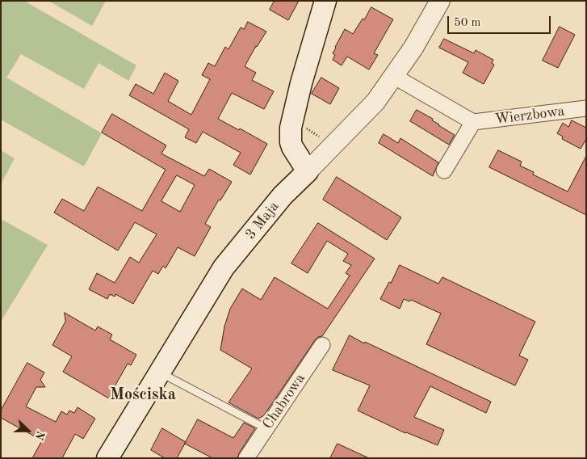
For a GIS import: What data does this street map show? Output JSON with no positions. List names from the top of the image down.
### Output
{
  "streets": {
    "main road": ["3 Maja"],
    "street": ["Wierzbowa", "Chabrowa"]
  },
  "districts": ["Mościska"],
  "scale_bar": "50 m",
  "north": "right"
}
